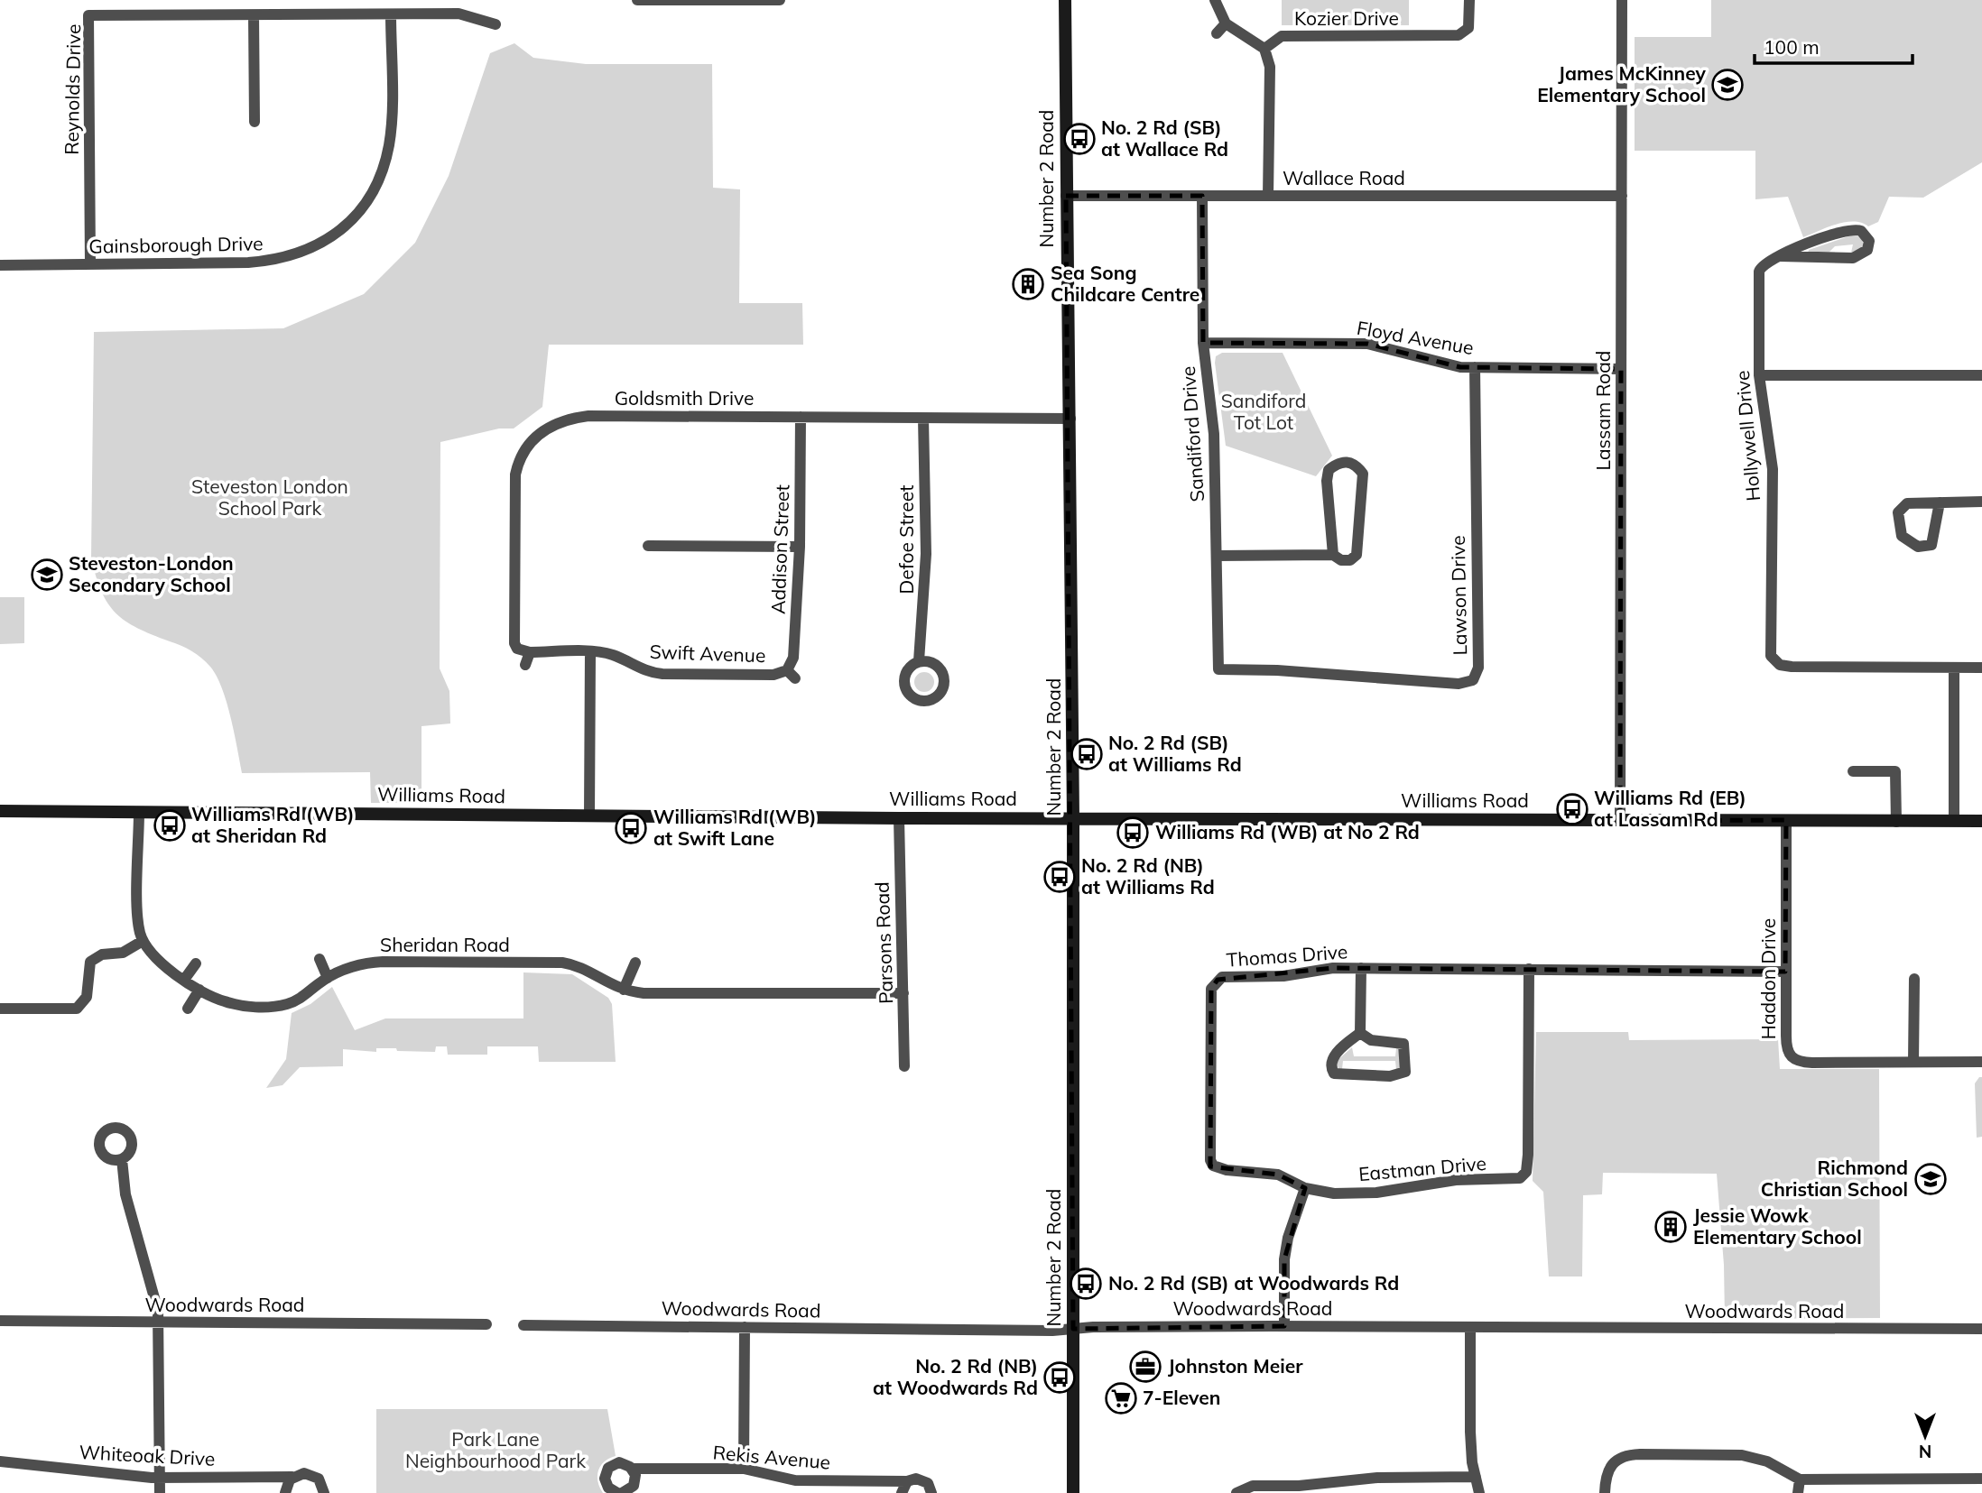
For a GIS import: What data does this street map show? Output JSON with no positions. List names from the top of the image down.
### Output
{
  "streets": {
    "street": [
      "Kozier Drive",
      "Reynolds Drive",
      "Number 2 Road",
      "Wallace Road",
      "Gainsborough Drive",
      "Floyd Avenue",
      "Goldsmith Drive",
      "Lassam Road",
      "Sandiford Drive",
      "Hollywell Drive",
      "Defoe Street",
      "Addison Street",
      "Lawson Drive",
      "Swift Avenue",
      "Williams Road",
      "Parsons Road",
      "Sheridan Road",
      "Thomas Drive",
      "Haddon Drive",
      "Eastman Drive",
      "Woodwards Road",
      "Whiteoak Drive",
      "Rekis Avenue"
    ]
  },
  "crossings": [
    ["Reynolds Drive", "Gainsborough Drive"],
    ["Number 2 Road", "Wallace Road"],
    ["Number 2 Road", "Goldsmith Drive"],
    ["Number 2 Road", "Williams Road"],
    ["Number 2 Road", "Woodwards Road"],
    ["Wallace Road", "Lassam Road"],
    ["Wallace Road", "Sandiford Drive"],
    ["Floyd Avenue", "Lassam Road"],
    ["Floyd Avenue", "Sandiford Drive"],
    ["Floyd Avenue", "Lawson Drive"],
    ["Goldsmith Drive", "Defoe Street"],
    ["Goldsmith Drive", "Addison Street"],
    ["Goldsmith Drive", "Swift Avenue"],
    ["Lassam Road", "Williams Road"],
    ["Sandiford Drive", "Lawson Drive"],
    ["Addison Street", "Swift Avenue"],
    ["Williams Road", "Parsons Road"],
    ["Williams Road", "Haddon Drive"],
    ["Parsons Road", "Sheridan Road"],
    ["Thomas Drive", "Haddon Drive"],
    ["Thomas Drive", "Eastman Drive"]
  ],
  "parks": ["Sandiford Tot Lot", "Steveston London School Park", "Park Lane Neighbourhood Park"],
  "places": {
    "school or university": ["James McKinney Elementary School", "Steveston-London Secondary School", "Richmond Christian School"],
    "bus stop": [
      "No. 2 Rd (SB) at Wallace Rd",
      "No. 2 Rd (SB) at Williams Rd",
      "Williams Rd (EB) at Lassam Rd",
      "Williams Rd (WB) at Sheridan Rd",
      "Williams Rd (WB) at Swift Lane",
      "Williams Rd (WB) at No 2 Rd",
      "No. 2 Rd (NB) at Williams Rd",
      "No. 2 Rd (SB) at Woodwards Rd",
      "No. 2 Rd (NB) at Woodwards Rd"
    ],
    "building": ["Sea Song Childcare Centre", "Jessie Wowk Elementary School"],
    "office": ["Johnston Meier"],
    "supermarket": ["7-Eleven"]
  },
  "scale_bar": "100 m",
  "north": "bottom"
}
